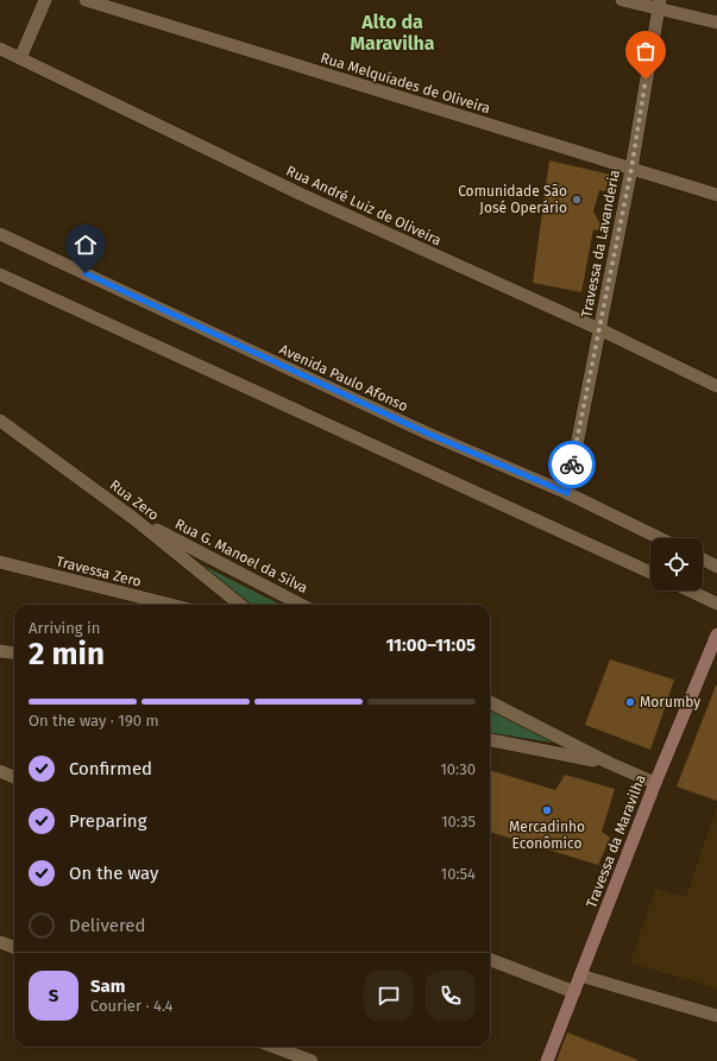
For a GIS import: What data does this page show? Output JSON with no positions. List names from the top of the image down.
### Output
{
  "streets": {
    "main road": ["Travessa da Maravilha"],
    "street": [
      "Rua Melquíades de Oliveira",
      "Rua André Luiz de Oliveira",
      "Travessa da Lavanderia",
      "Avenida Paulo Afonso",
      "Rua Zero",
      "Rua G. Manoel da Silva",
      "Travessa Zero"
    ]
  },
  "crossings": [
    ["Rua Melquíades de Oliveira", "Travessa da Lavanderia"],
    ["Rua André Luiz de Oliveira", "Travessa da Lavanderia"],
    ["Travessa da Lavanderia", "Avenida Paulo Afonso"],
    ["Rua Zero", "Rua G. Manoel da Silva"]
  ],
  "districts": ["Alto da Maravilha"],
  "places": ["Comunidade São José Operário", "Morumby", "Mercadinho Econômico"],
  "page": {
    "heading": ["2 min", "Arriving in", "11:00–11:05"],
    "panel": ["Sam", "Courier · 4.4"],
    "bar": "On the way · 190 m",
    "list": [
      ["Confirmed", "10:30"],
      ["Preparing", "10:35"],
      ["On the way", "10:54"],
      "Delivered"
    ],
    "round": "S"
  }
}
